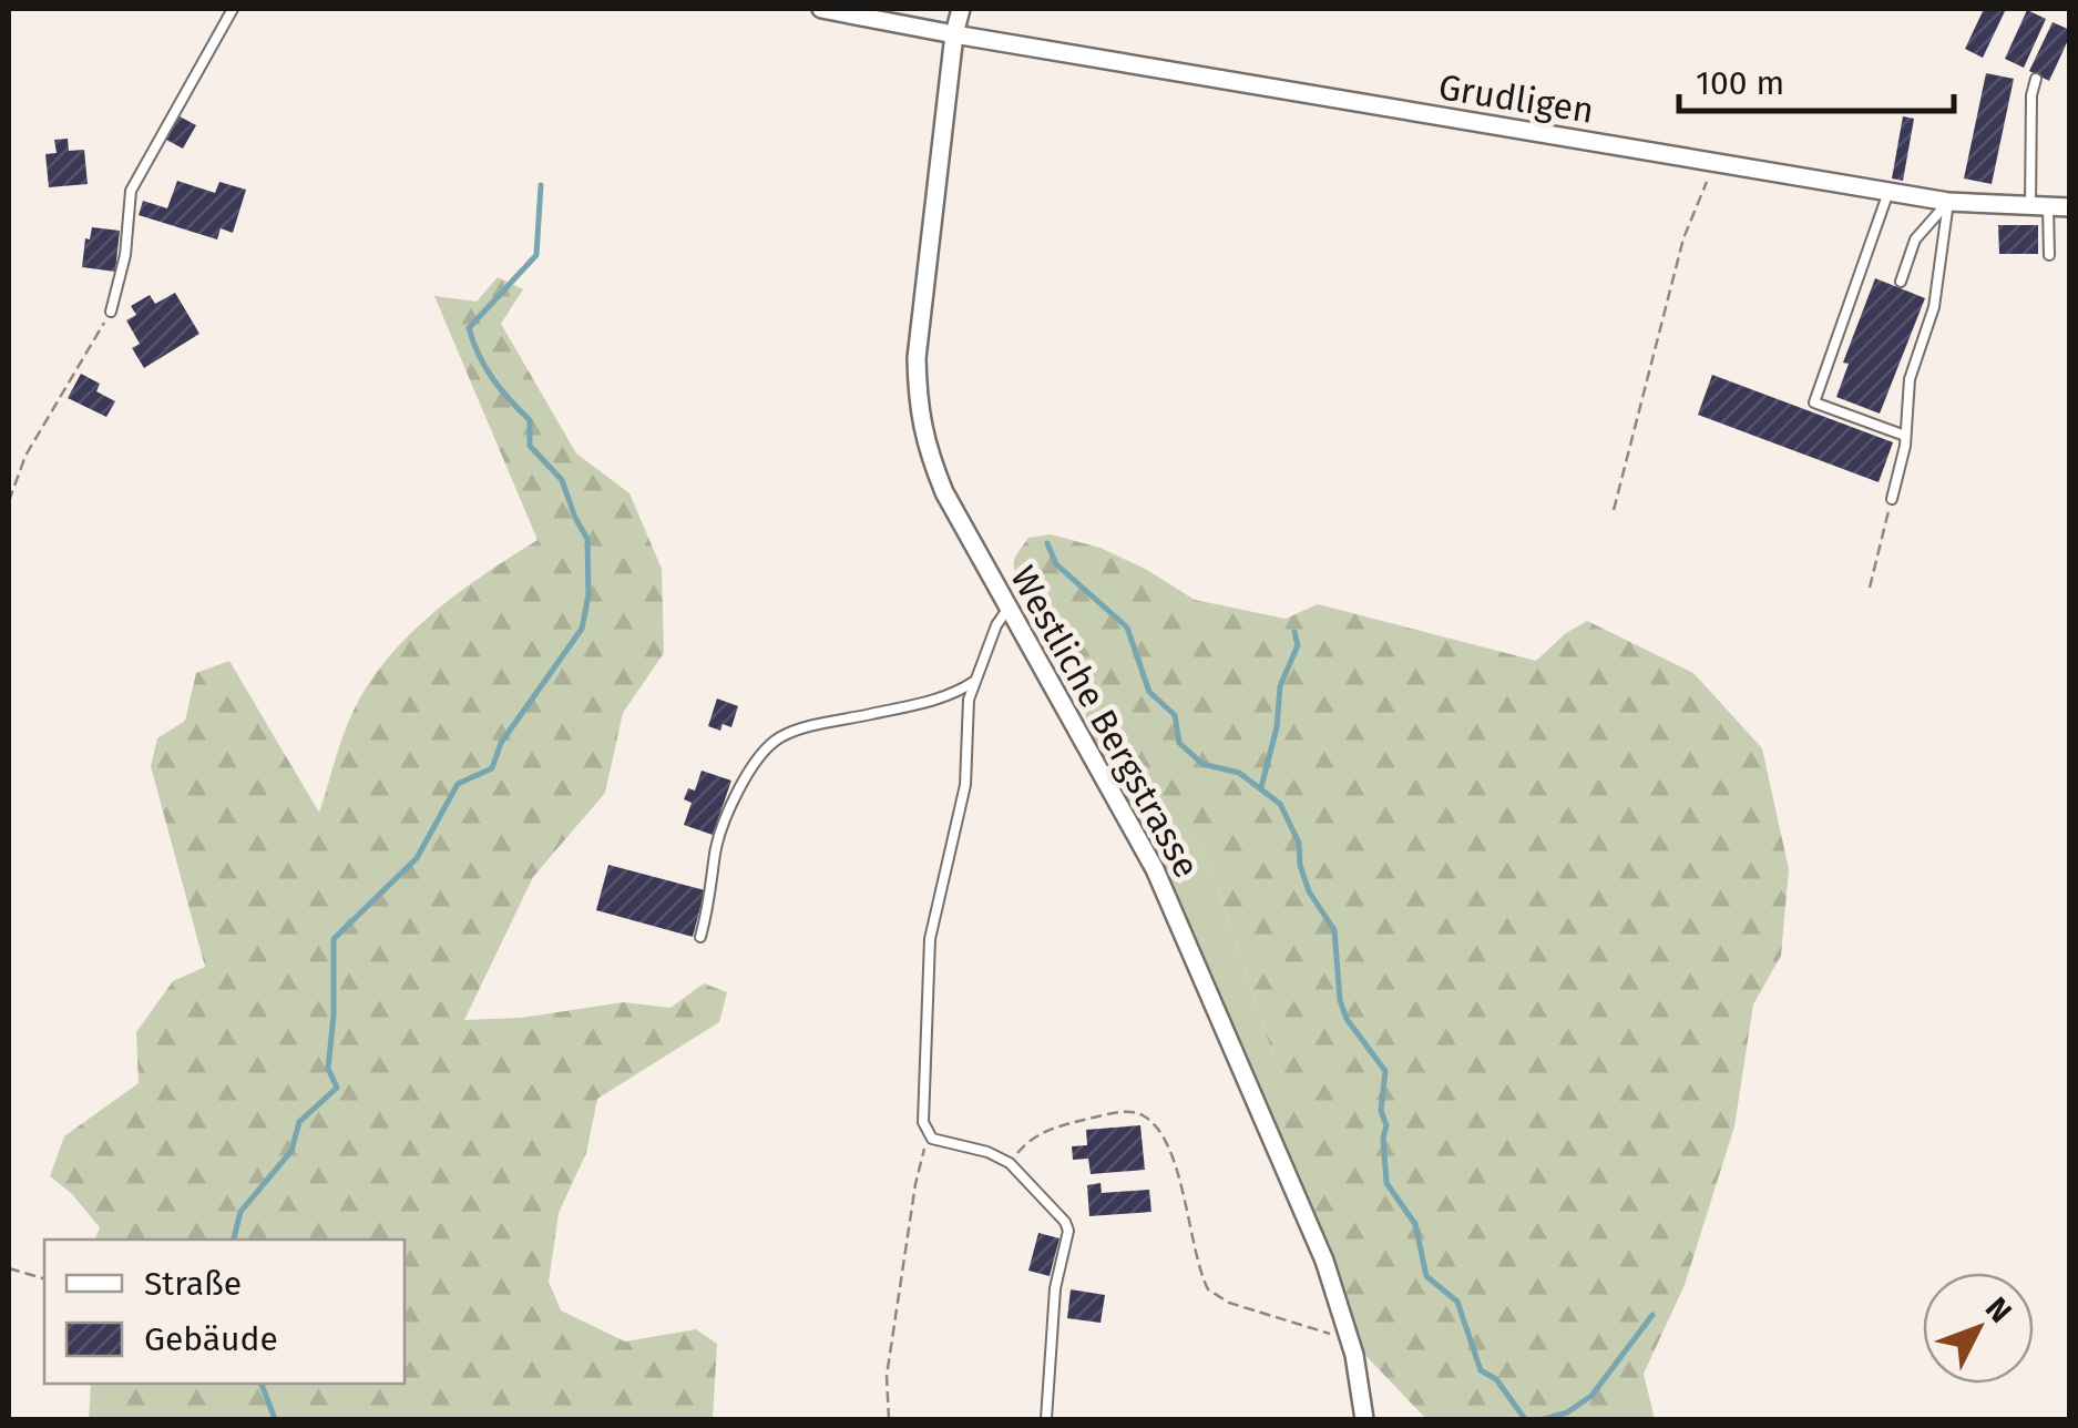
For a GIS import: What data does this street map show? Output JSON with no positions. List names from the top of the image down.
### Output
{
  "streets": {
    "street": ["Grudligen", "Westliche Bergstrasse"]
  },
  "crossings": [
    ["Grudligen", "Westliche Bergstrasse"]
  ],
  "legend": ["Straße", "Gebäude"],
  "scale_bar": "100 m",
  "north": "top right"
}
